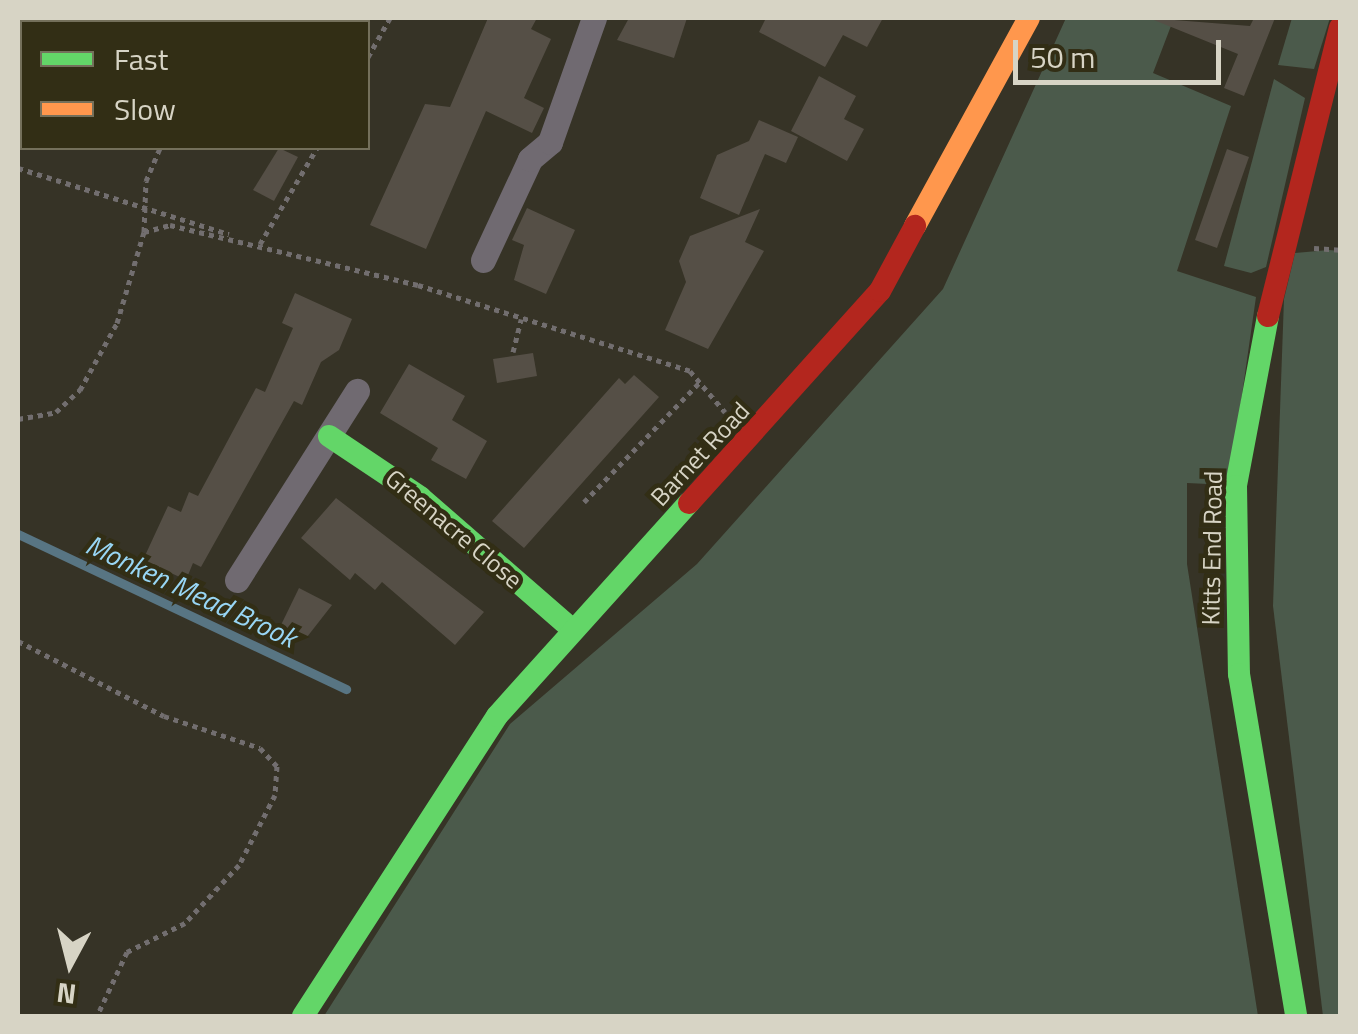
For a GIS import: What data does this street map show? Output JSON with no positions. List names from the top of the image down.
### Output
{
  "streets": {
    "street": ["Barnet Road", "Greenacre Close", "Kitts End Road"]
  },
  "crossings": [
    ["Barnet Road", "Greenacre Close"]
  ],
  "water": ["Monken Mead Brook"],
  "legend": ["Fast", "Slow"],
  "scale_bar": "50 m",
  "north": "bottom"
}
